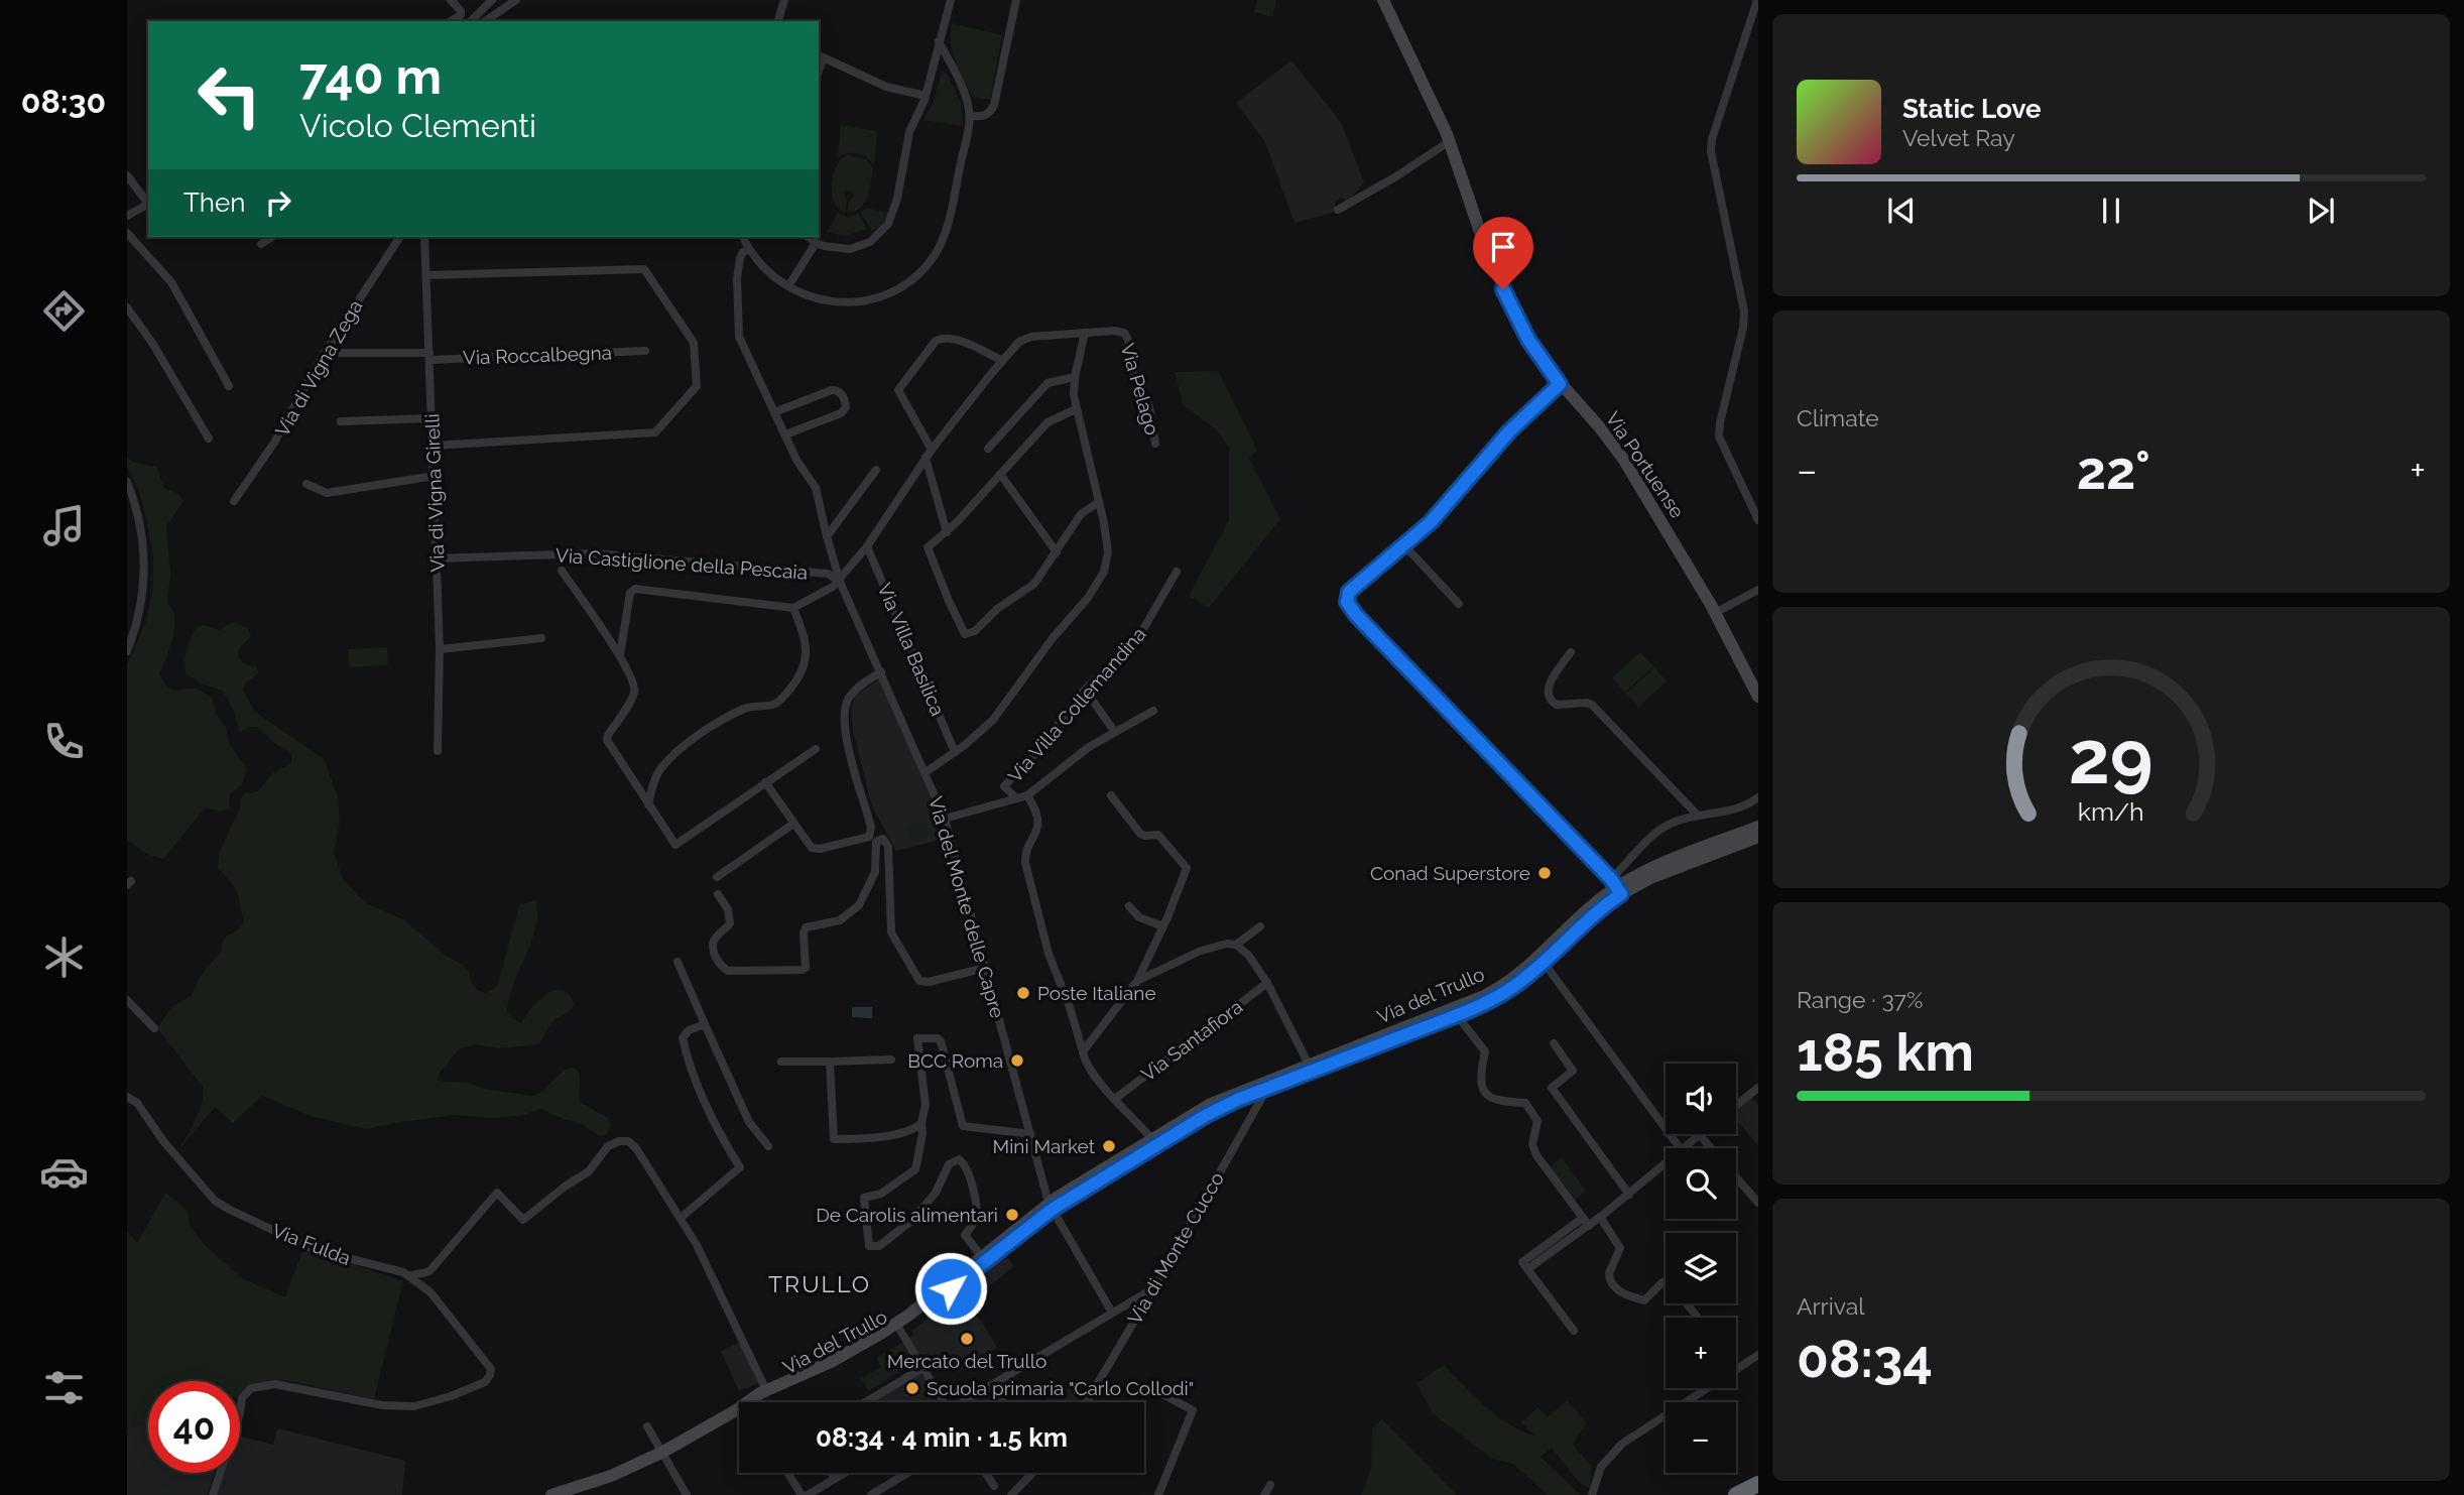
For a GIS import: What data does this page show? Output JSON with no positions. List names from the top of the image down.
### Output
{
  "streets": {
    "street": [
      "Via Roccalbegna",
      "Via di Vigna Zega",
      "Via Pelago",
      "Via Portuense",
      "Via di Vigna Girelli",
      "Via Castiglione della Pescaia",
      "Via Villa Basilica",
      "Via Villa Collemandina",
      "Via del Monte delle Capre",
      "Via del Trullo",
      "Via Santafiora",
      "Via Fulda",
      "Via di Monte Cucco"
    ]
  },
  "crossings": [
    ["Via Roccalbegna", "Via di Vigna Girelli"],
    ["Via di Vigna Girelli", "Via Castiglione della Pescaia"],
    ["Via Castiglione della Pescaia", "Via del Monte delle Capre"],
    ["Via del Monte delle Capre", "Via del Trullo"],
    ["Via del Trullo", "Via di Monte Cucco"]
  ],
  "districts": ["TRULLO"],
  "places": [
    "Conad Superstore",
    "Poste Italiane",
    "BCC Roma",
    "Mini Market",
    "De Carolis alimentari",
    "Mercato del Trullo",
    "Scuola primaria \"Carlo Collodi\""
  ],
  "page": {
    "tabs": "08:30",
    "turn": ["740 m", "Vicolo Clementi"],
    "song": ["Static Love", "Velvet Ray"],
    "then": "Then",
    "tile": [
      "Climate",
      ["Range · 37%", "185 km"],
      ["Arrival", "08:34"]
    ],
    "heat": ["−", "22°", "+"],
    "map_buttons": ["+", "−"],
    "limit": "40",
    "trip": "08:34 · 4 min · 1.5 km",
    "gauge": ["29", "km/h"]
  }
}
